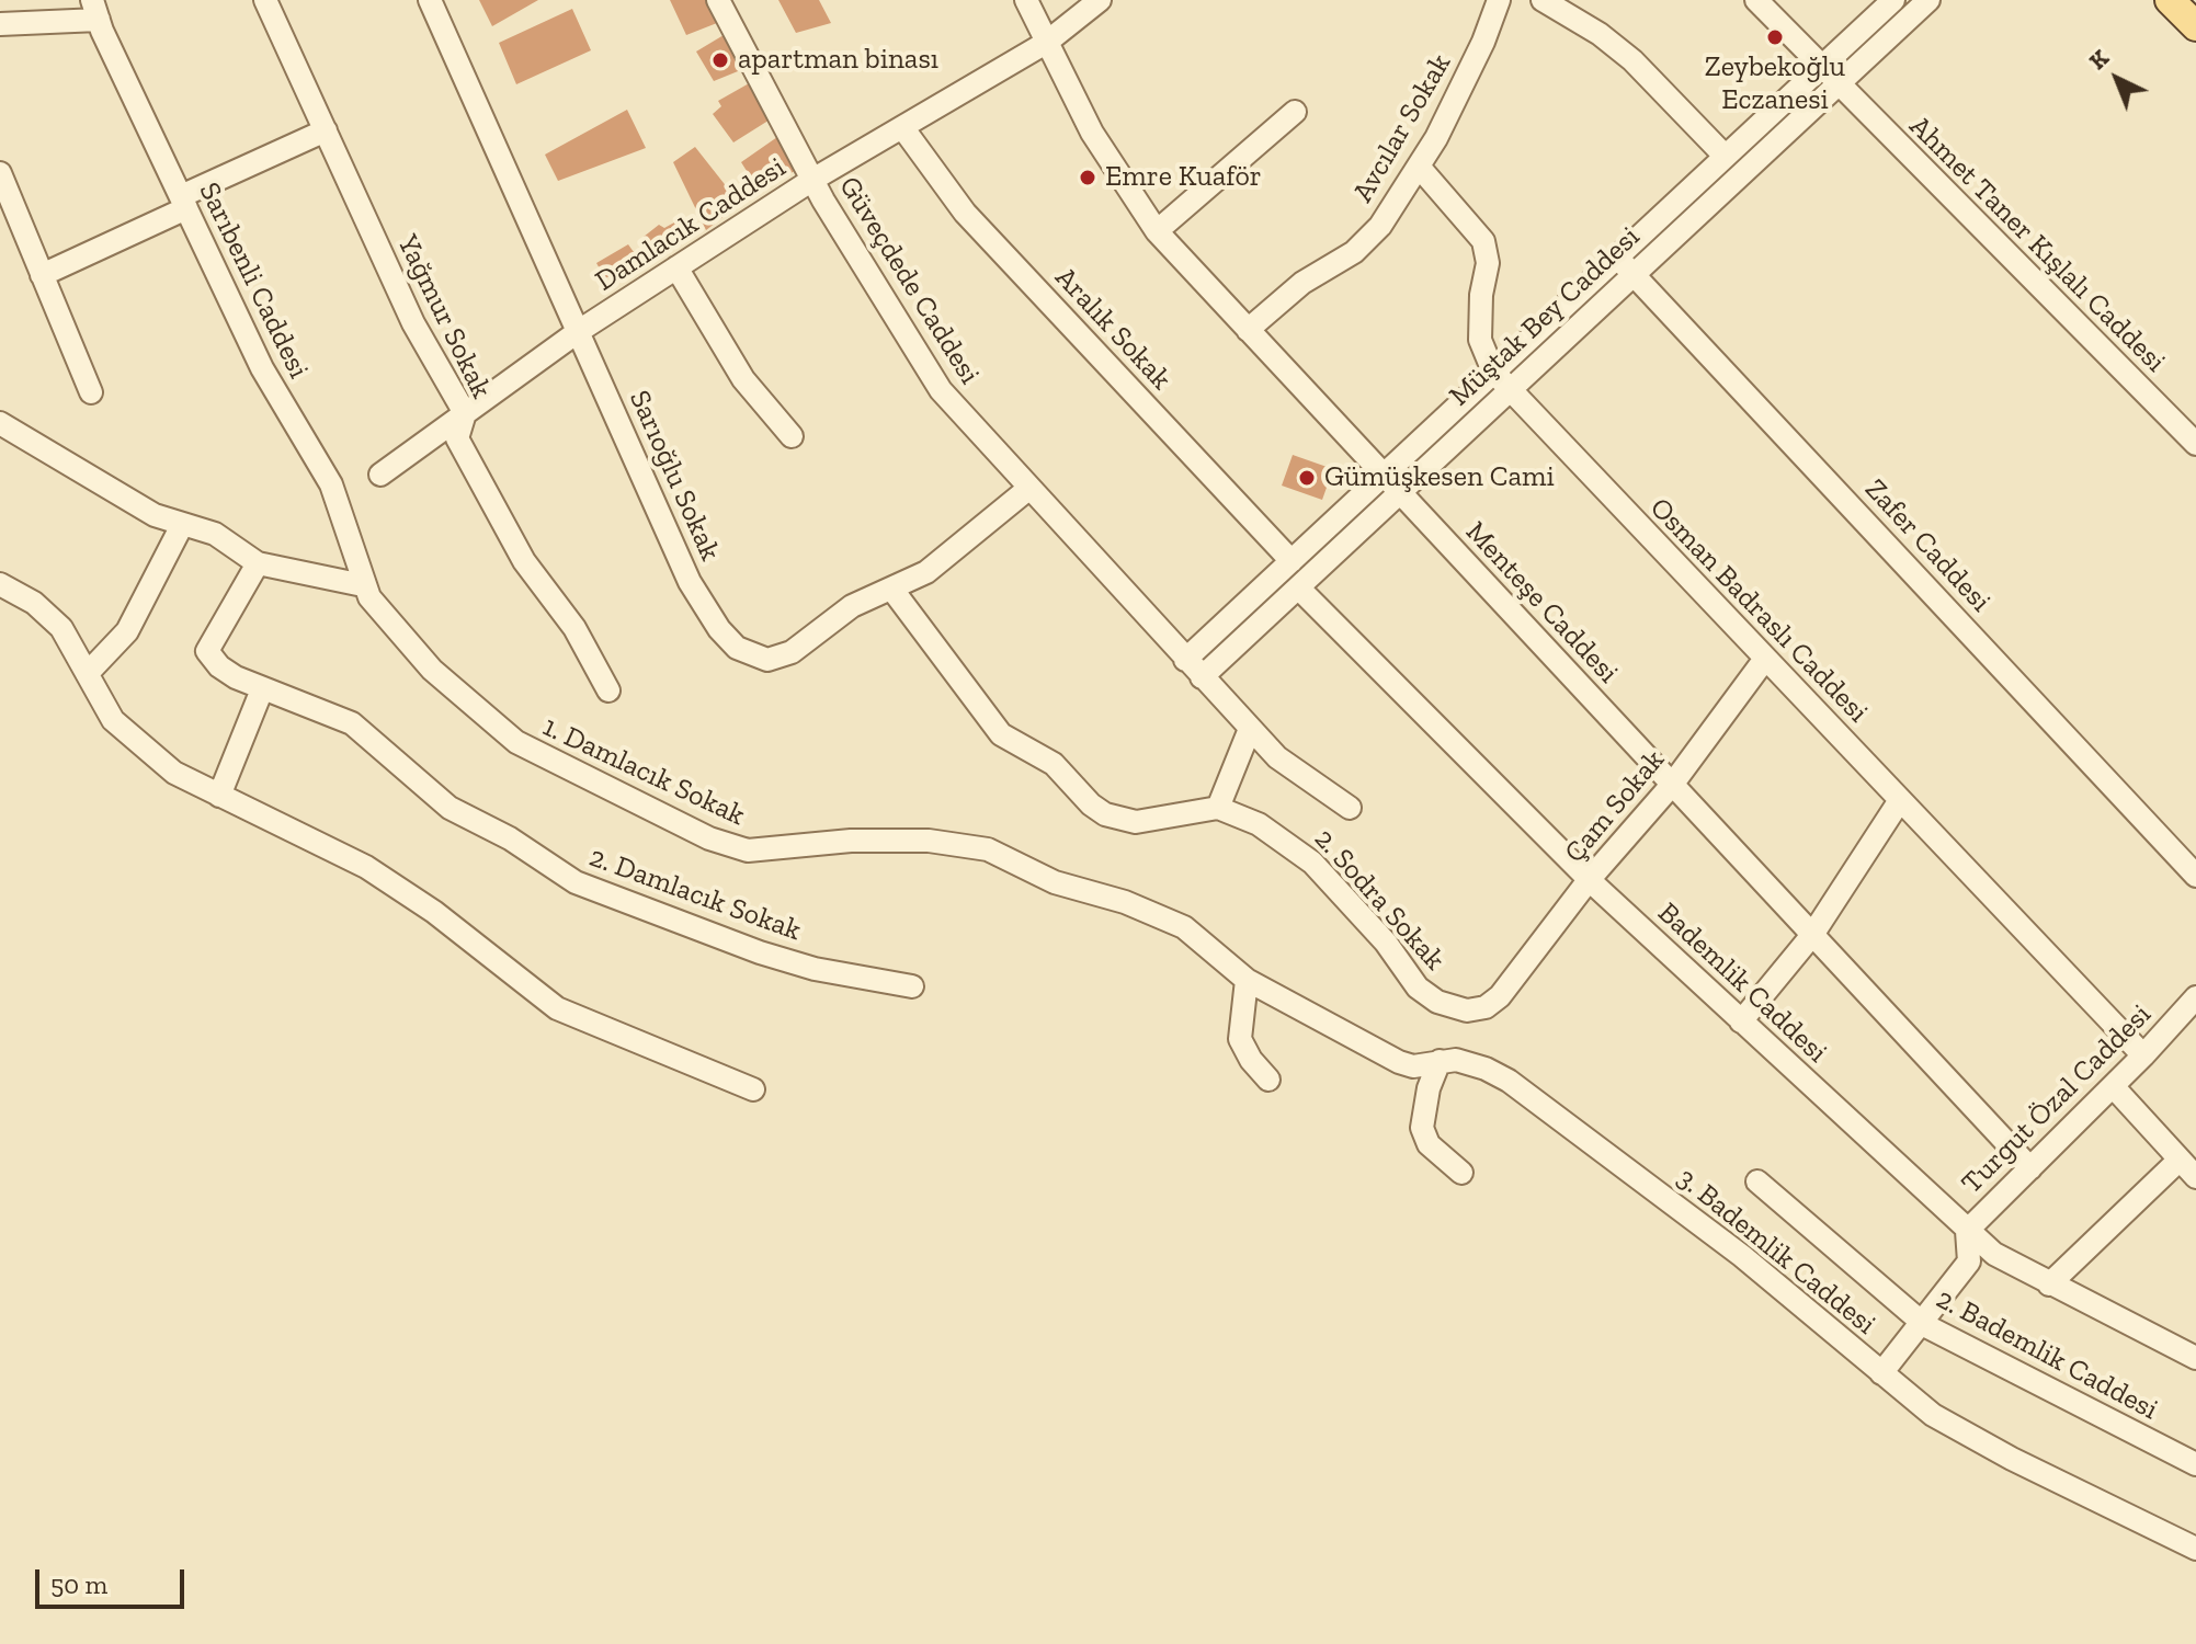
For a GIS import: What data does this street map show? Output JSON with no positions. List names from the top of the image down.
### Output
{
  "streets": {
    "street": [
      "Avcılar Sokak",
      "Damlacık Caddesi",
      "Ahmet Taner Kışlalı Caddesi",
      "Sarıbenli Caddesi",
      "Güveçdede Caddesi",
      "Yağmur Sokak",
      "Müştak Bey Caddesi",
      "Aralık Sokak",
      "Sarıoğlu Sokak",
      "Zafer Caddesi",
      "Menteşe Caddesi",
      "Osman Badraslı Caddesi",
      "1. Damlacık Sokak",
      "Çam Sokak",
      "2. Damlacık Sokak",
      "2. Sodra Sokak",
      "Bademlik Caddesi",
      "Turgut Özal Caddesi",
      "3. Bademlik Caddesi",
      "2. Bademlik Caddesi"
    ]
  },
  "crossings": [
    ["Avcılar Sokak", "Menteşe Caddesi"],
    ["Avcılar Sokak", "Osman Badraslı Caddesi"],
    ["Damlacık Caddesi", "Güveçdede Caddesi"],
    ["Damlacık Caddesi", "Yağmur Sokak"],
    ["Damlacık Caddesi", "Aralık Sokak"],
    ["Damlacık Caddesi", "Sarıoğlu Sokak"],
    ["Damlacık Caddesi", "Menteşe Caddesi"],
    ["Ahmet Taner Kışlalı Caddesi", "Müştak Bey Caddesi"],
    ["Sarıbenli Caddesi", "1. Damlacık Sokak"],
    ["Güveçdede Caddesi", "Müştak Bey Caddesi"],
    ["Güveçdede Caddesi", "Sarıoğlu Sokak"],
    ["Müştak Bey Caddesi", "Aralık Sokak"],
    ["Müştak Bey Caddesi", "Zafer Caddesi"],
    ["Müştak Bey Caddesi", "Menteşe Caddesi"],
    ["Müştak Bey Caddesi", "Osman Badraslı Caddesi"],
    ["Müştak Bey Caddesi", "Bademlik Caddesi"],
    ["Menteşe Caddesi", "Çam Sokak"],
    ["Menteşe Caddesi", "Turgut Özal Caddesi"],
    ["Osman Badraslı Caddesi", "Çam Sokak"],
    ["Osman Badraslı Caddesi", "Turgut Özal Caddesi"],
    ["1. Damlacık Sokak", "3. Bademlik Caddesi"],
    ["Çam Sokak", "2. Sodra Sokak"],
    ["Çam Sokak", "Bademlik Caddesi"],
    ["Bademlik Caddesi", "Turgut Özal Caddesi"],
    ["Turgut Özal Caddesi", "3. Bademlik Caddesi"],
    ["Turgut Özal Caddesi", "2. Bademlik Caddesi"]
  ],
  "places": [
    "Zeybekoğlu Eczanesi",
    "apartman binası",
    "Emre Kuaför",
    "Gümüşkesen Cami"
  ],
  "scale_bar": "50 m",
  "north": "top left"
}
